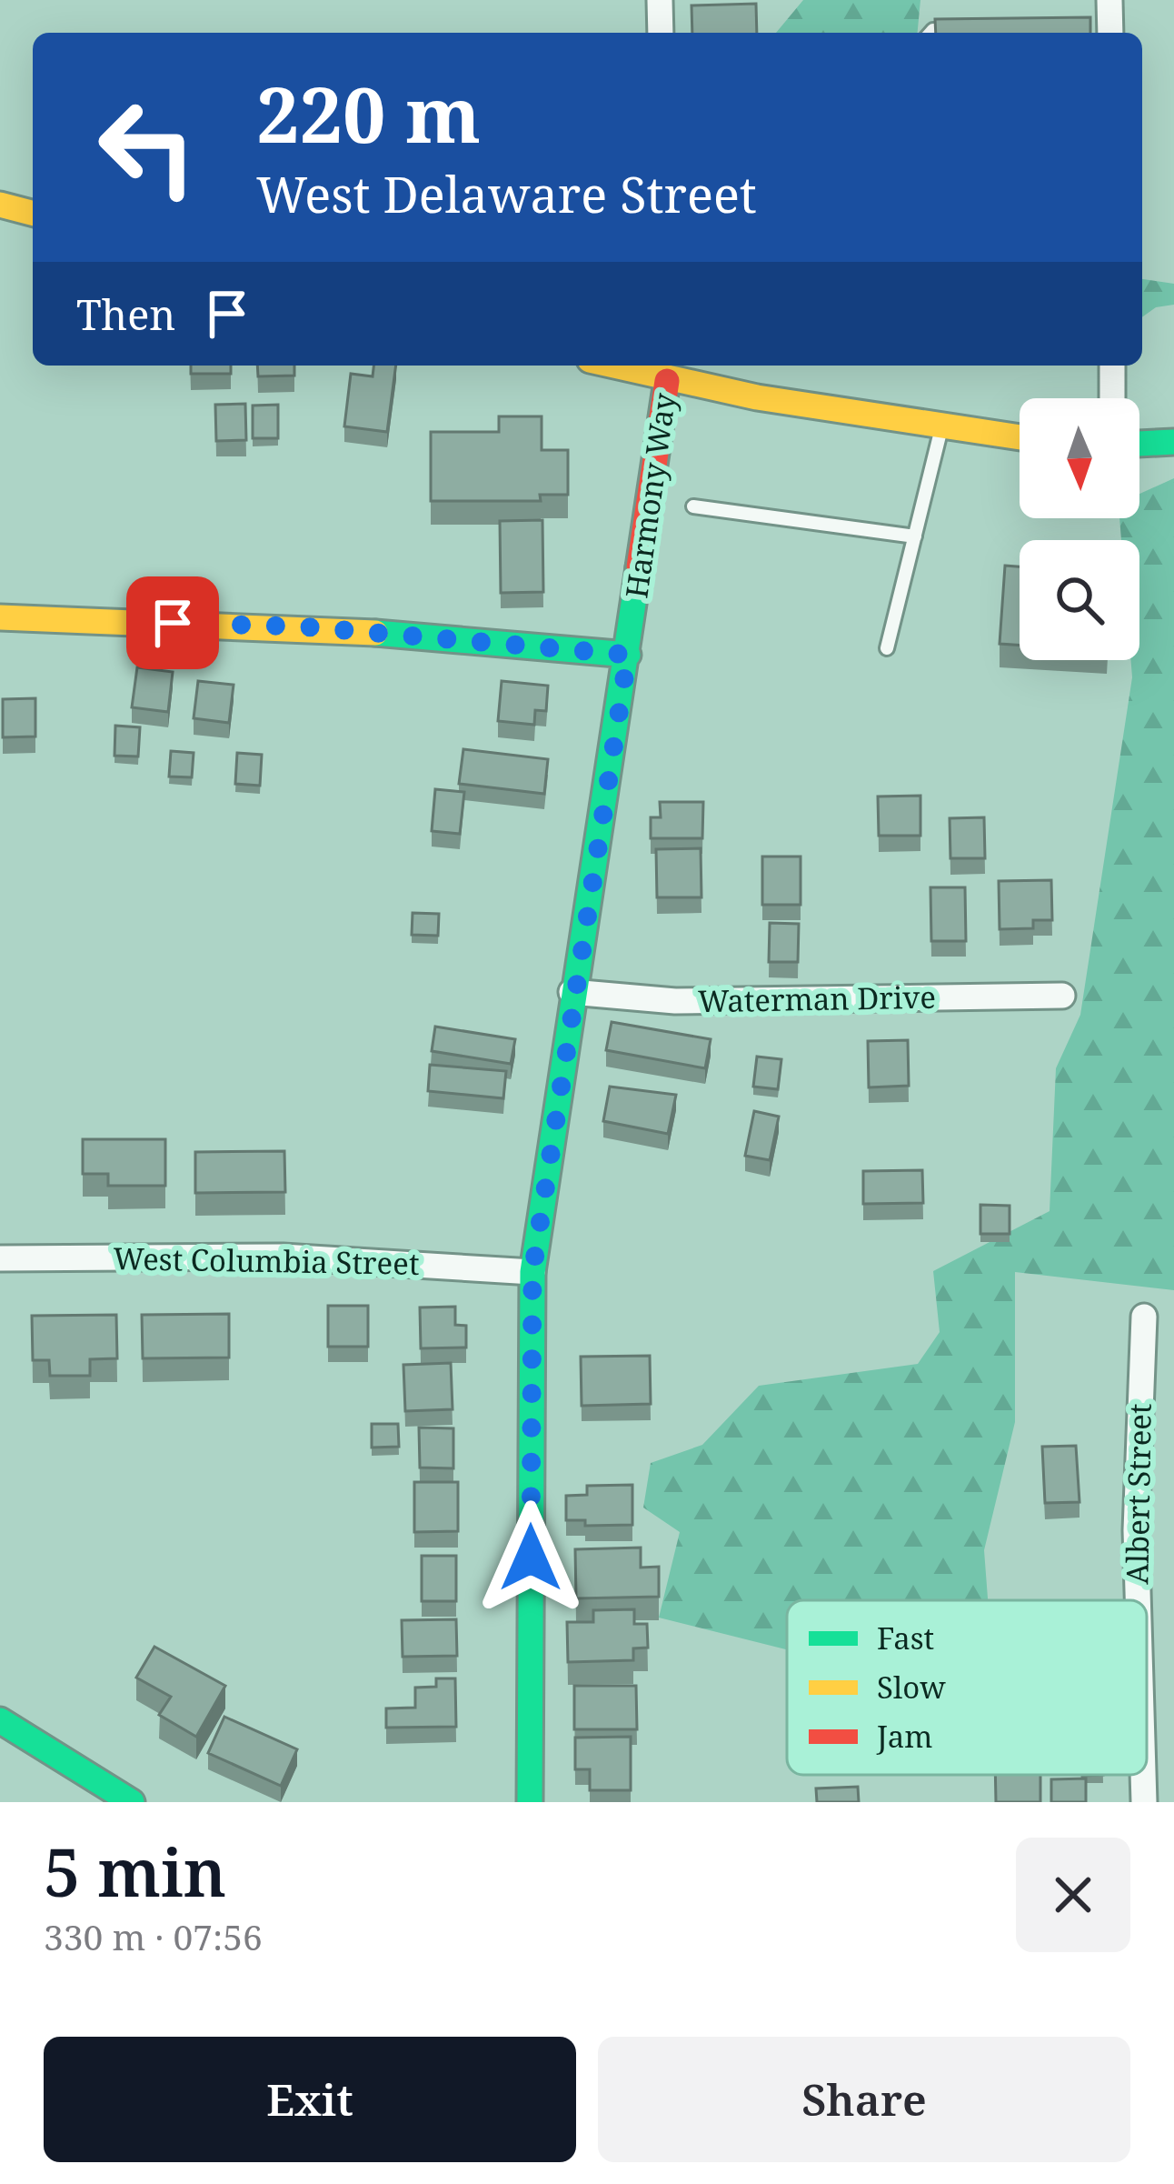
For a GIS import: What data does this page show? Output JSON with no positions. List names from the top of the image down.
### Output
{
  "streets": {
    "street": [
      "Harmony Way",
      "Waterman Drive",
      "West Columbia Street",
      "Albert Street"
    ]
  },
  "crossings": [
    ["Harmony Way", "Waterman Drive"],
    ["Harmony Way", "West Columbia Street"]
  ],
  "legend": ["Fast", "Slow", "Jam"],
  "north": "bottom",
  "page": {
    "turn": ["220 m", "West Delaware Street"],
    "then": "Then",
    "heading": ["5 min", "330 m · 07:56"],
    "buttons": ["Exit", "Share"]
  }
}
